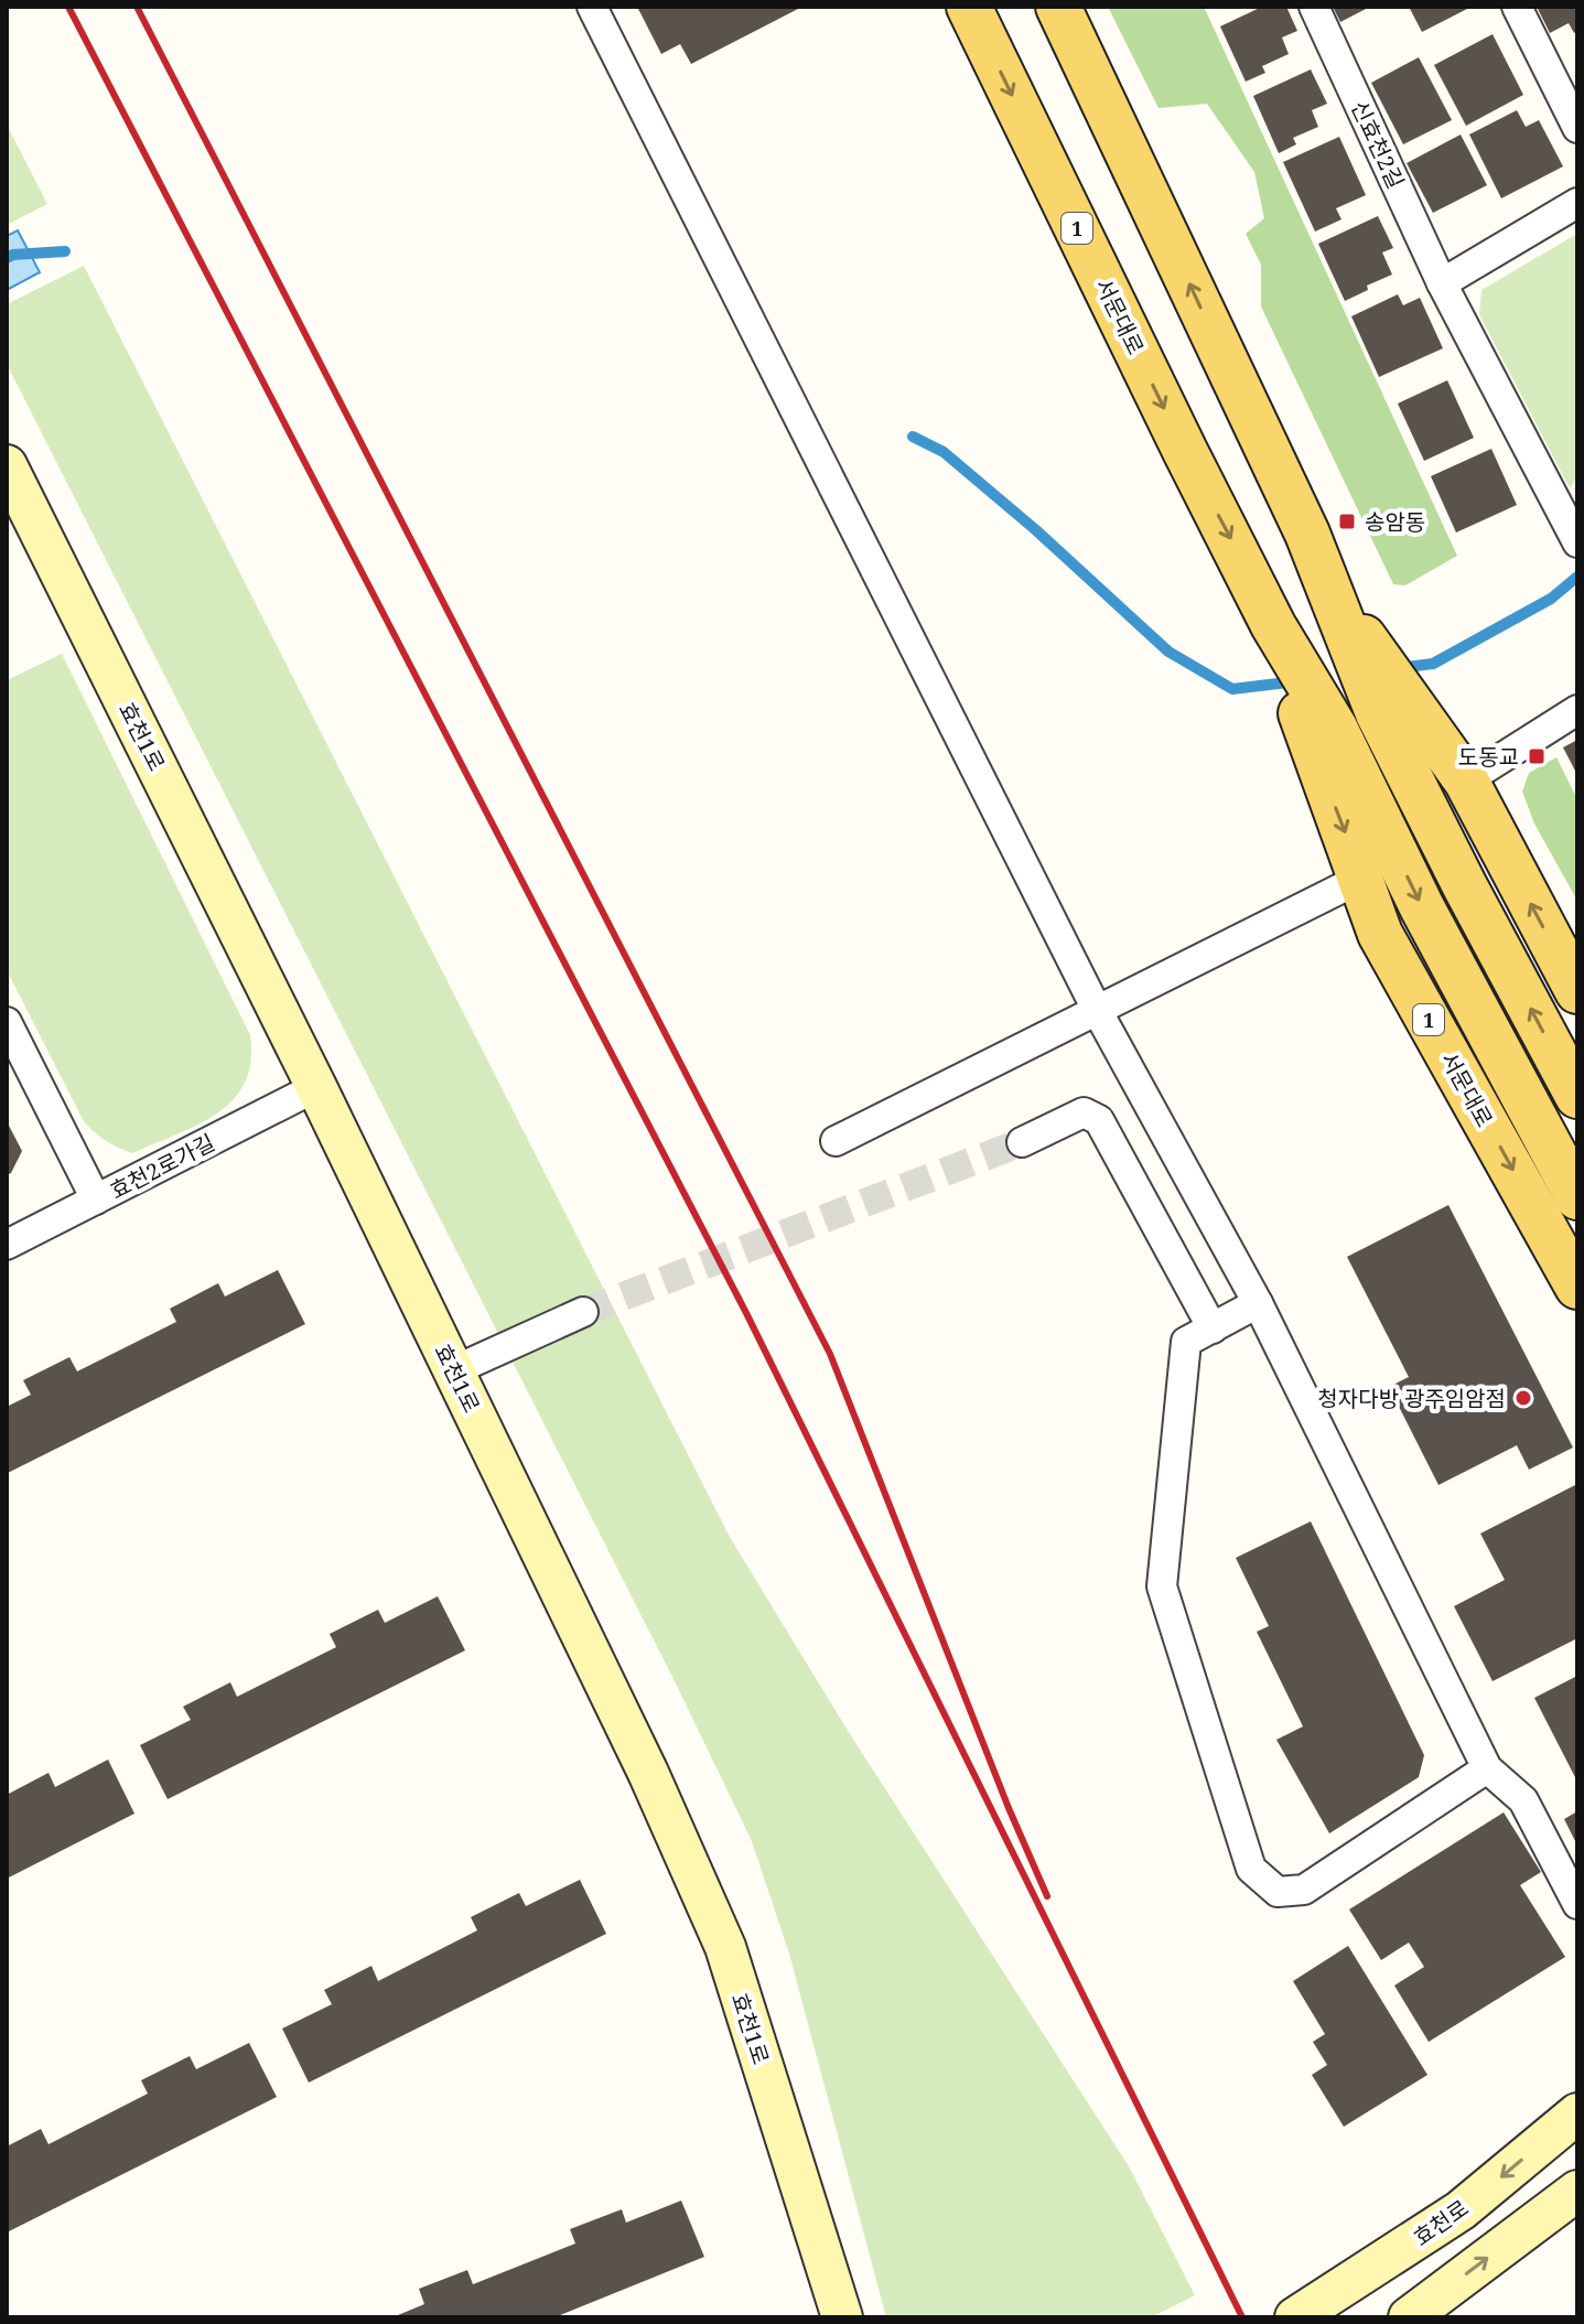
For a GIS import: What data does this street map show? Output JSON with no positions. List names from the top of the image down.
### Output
{
  "streets": {
    "main road": ["1", "서문대로"],
    "street": [
      "신효천2길",
      "효천1로",
      "효천2로가길",
      "효천로"
    ]
  },
  "crossings": [
    ["효천1로", "효천2로가길"]
  ],
  "places": {
    "transit": ["송암동", "도동교"],
    "other": ["청자다방 광주임암점"]
  }
}
